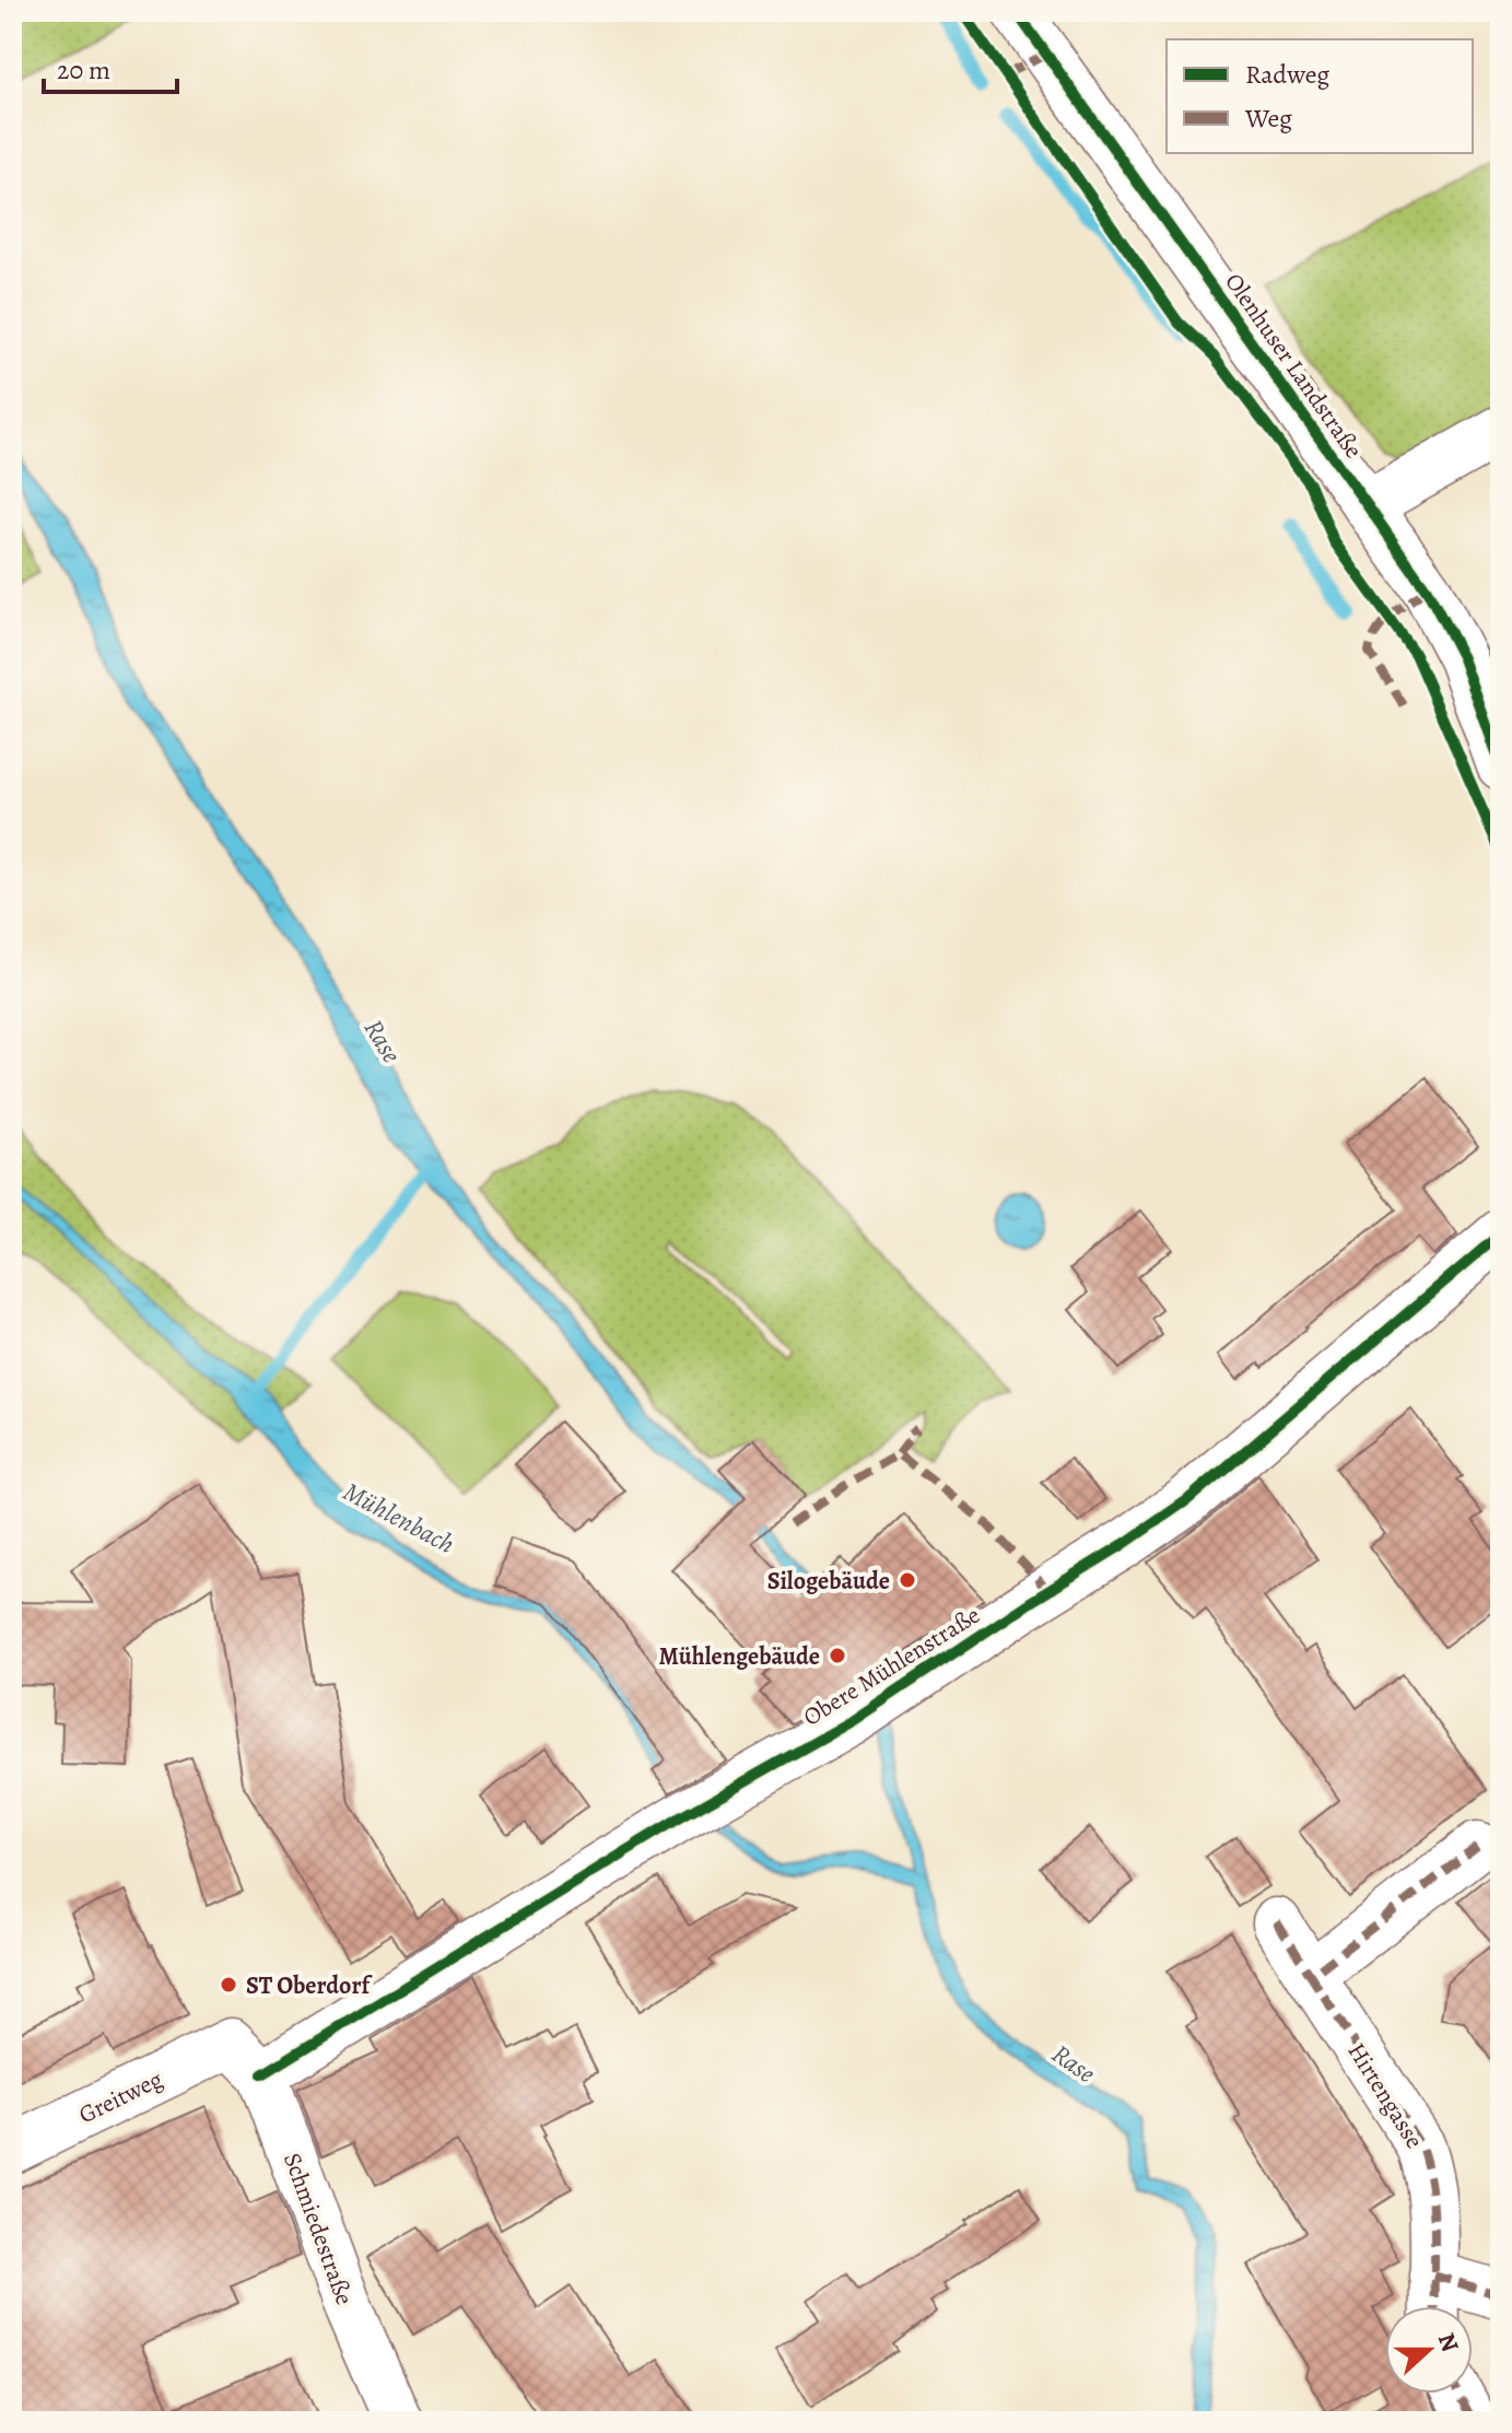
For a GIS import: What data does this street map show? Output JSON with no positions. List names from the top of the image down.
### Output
{
  "streets": {
    "street": [
      "Olenhuser Landstraße",
      "Obere Mühlenstraße",
      "Hirtengasse",
      "Greitweg",
      "Schmiedestraße"
    ]
  },
  "crossings": [
    ["Obere Mühlenstraße", "Greitweg"],
    ["Obere Mühlenstraße", "Schmiedestraße"],
    ["Greitweg", "Schmiedestraße"]
  ],
  "water": ["Rase", "Mühlenbach"],
  "places": ["Silogebäude", "Mühlengebäude", "ST Oberdorf"],
  "legend": ["Radweg", "Weg"],
  "scale_bar": "20 m",
  "north": "right"
}
